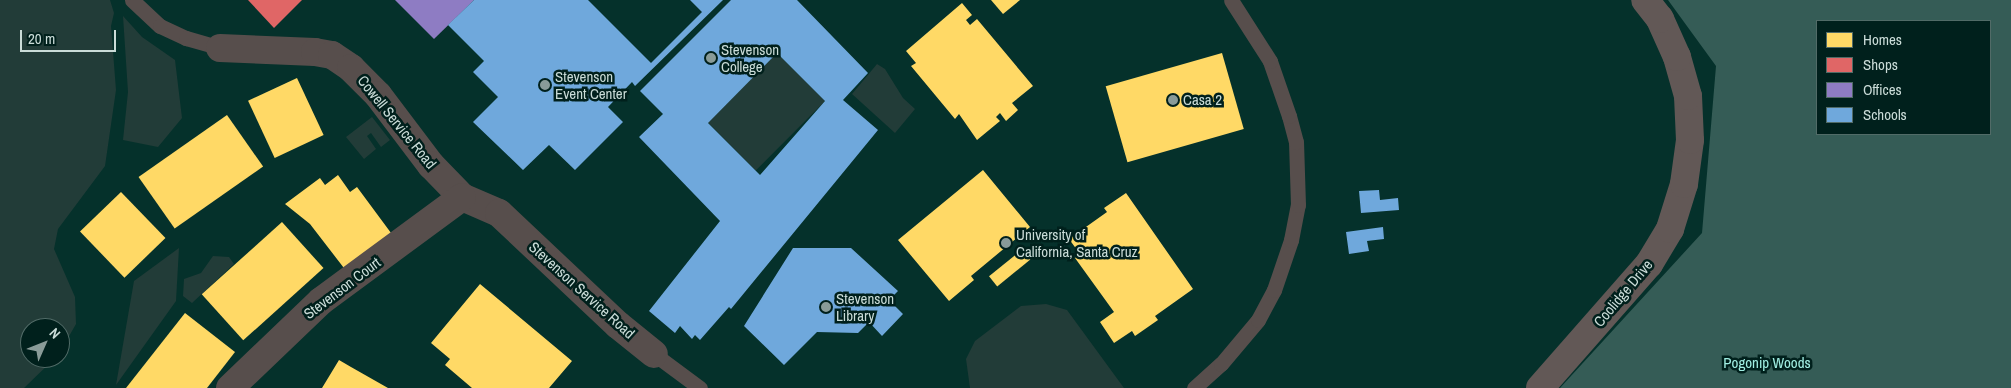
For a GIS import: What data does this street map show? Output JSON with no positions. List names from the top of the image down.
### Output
{
  "streets": {
    "street": [
      "Cowell Service Road",
      "Stevenson Court",
      "Stevenson Service Road",
      "Coolidge Drive"
    ]
  },
  "crossings": [
    ["Cowell Service Road", "Stevenson Court"],
    ["Cowell Service Road", "Stevenson Service Road"],
    ["Stevenson Court", "Stevenson Service Road"]
  ],
  "parks": ["Pogonip Woods"],
  "places": [
    "Stevenson College",
    "Stevenson Event Center",
    "Casa 2",
    "University of California, Santa Cruz",
    "Stevenson Library"
  ],
  "legend": [
    "Homes",
    "Shops",
    "Offices",
    "Schools"
  ],
  "scale_bar": "20 m",
  "north": "top right"
}
